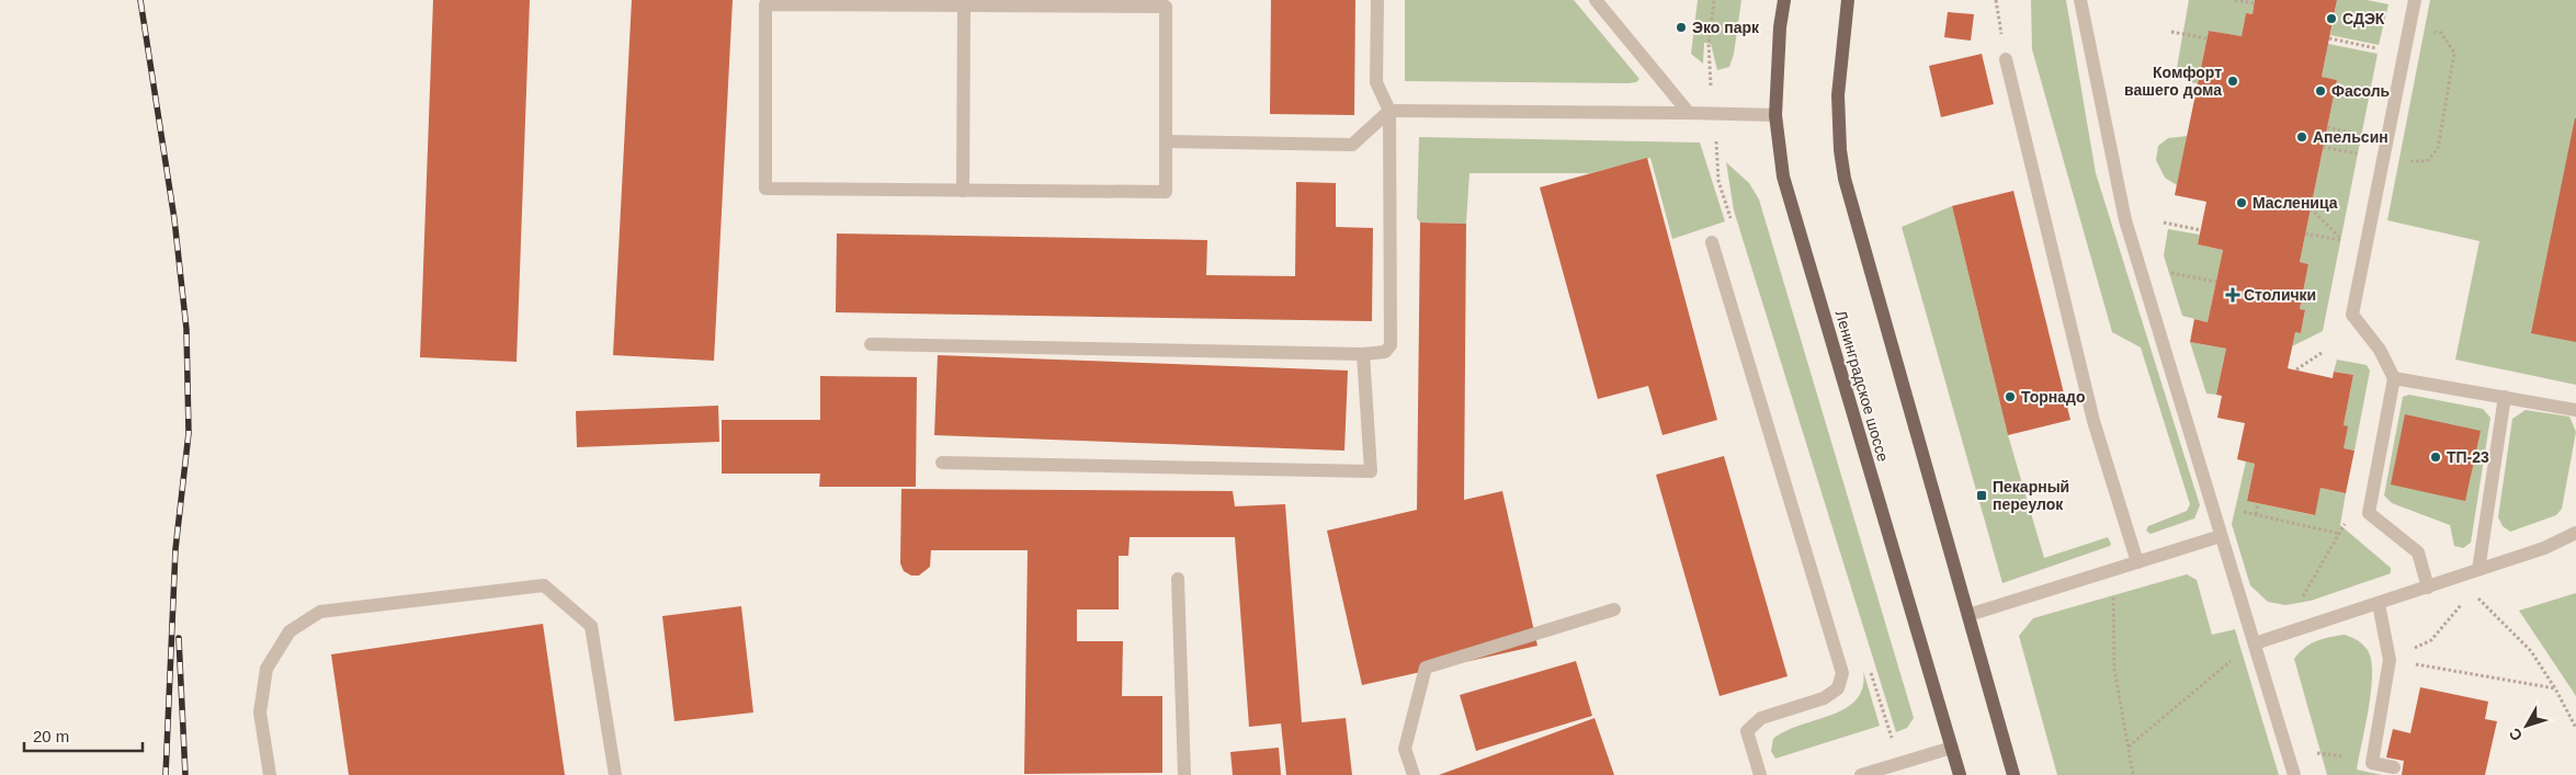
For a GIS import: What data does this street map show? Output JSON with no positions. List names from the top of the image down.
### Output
{
  "streets": {
    "main road": ["Ленинградское шоссе"]
  },
  "places": {
    "other": [
      "СДЭК",
      "Эко парк",
      "Комфорт вашего дома",
      "Фасоль",
      "Апельсин",
      "Масленица",
      "Торнадо",
      "ТП-23"
    ],
    "health": ["Столички"],
    "transit": ["Пекарный переулок"]
  },
  "scale_bar": "20 m",
  "north": "bottom left"
}
